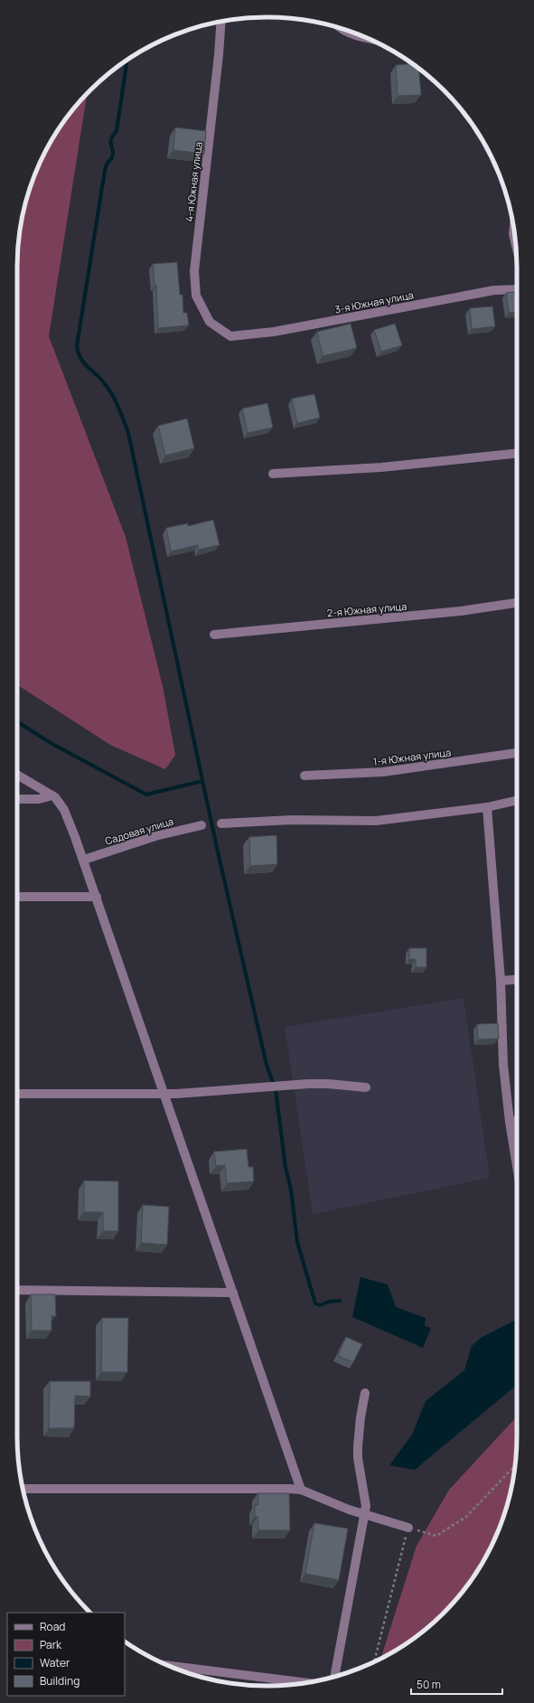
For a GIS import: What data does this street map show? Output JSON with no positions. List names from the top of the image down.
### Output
{
  "streets": {
    "street": [
      "4-я Южная улица",
      "3-я Южная улица",
      "2-я Южная улица",
      "1-я Южная улица",
      "Садовая улица"
    ]
  },
  "crossings": [
    ["4-я Южная улица", "3-я Южная улица"]
  ],
  "legend": [
    "Road",
    "Park",
    "Water",
    "Building"
  ],
  "scale_bar": "50 m"
}
